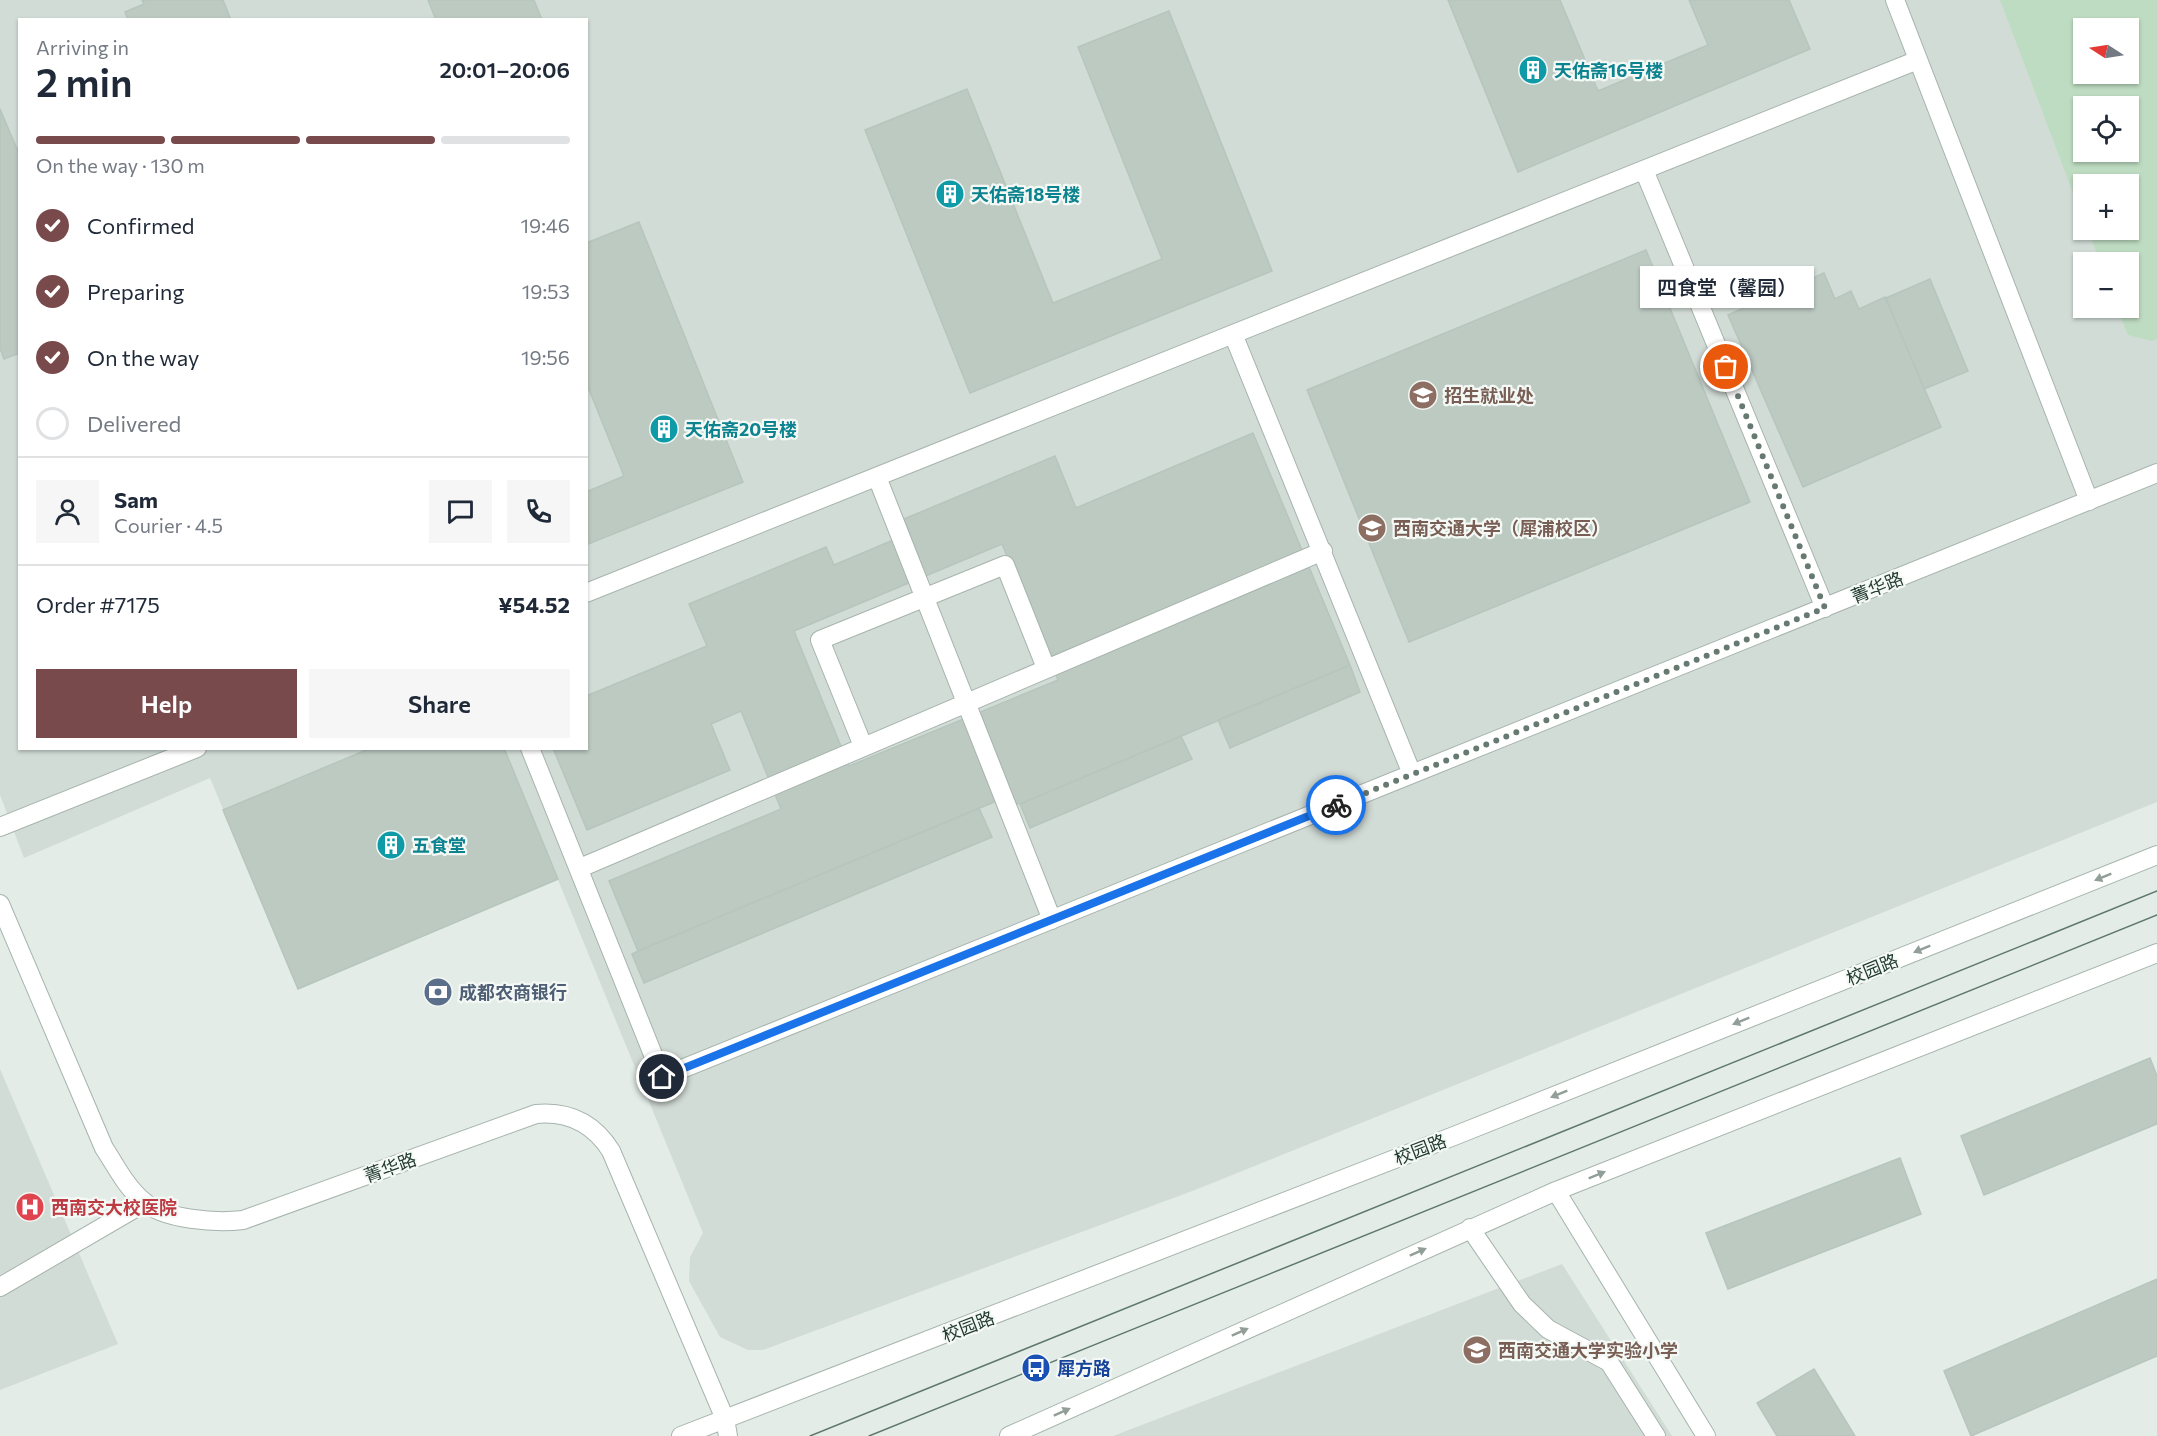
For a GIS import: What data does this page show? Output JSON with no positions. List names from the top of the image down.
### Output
{
  "streets": {
    "street": ["菁华路", "校园路"]
  },
  "crossings": [
    ["菁华路", "校园路"]
  ],
  "places": {
    "building": [
      "天佑斋16号楼",
      "天佑斋18号楼",
      "天佑斋20号楼",
      "五食堂"
    ],
    "other": ["四食堂（馨园）"],
    "school or university": ["招生就业处", "西南交通大学（犀浦校区）", "西南交通大学实验小学"],
    "bank": ["成都农商银行"],
    "hospital": ["西南交大校医院"],
    "bus stop": ["犀方路"]
  },
  "north": "left",
  "page": {
    "map_buttons": ["+", "−"],
    "heading": ["2 min", "Arriving in", "20:01–20:06"],
    "panel": [
      "Sam",
      "Courier · 4.5",
      "Order #7175",
      "¥54.52"
    ],
    "bar": "On the way · 130 m",
    "list": [
      ["Confirmed", "19:46"],
      ["Preparing", "19:53"],
      ["On the way", "19:56"],
      "Delivered"
    ],
    "bubble": "四食堂（馨园）",
    "buttons": ["Help", "Share"]
  }
}
